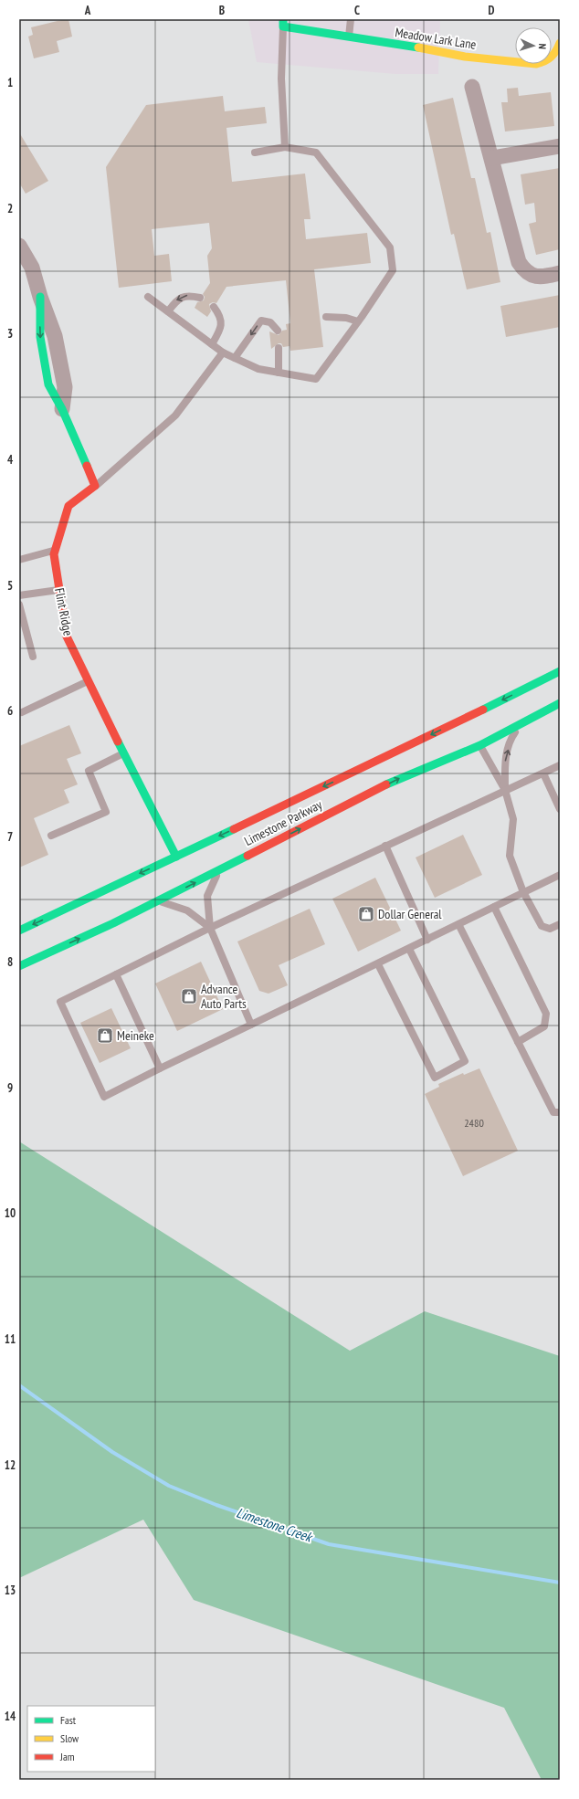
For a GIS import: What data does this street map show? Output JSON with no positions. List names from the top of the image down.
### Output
{
  "streets": {
    "main road": ["Meadow Lark Lane", "Flint Ridge", "Limestone Parkway"]
  },
  "crossings": [
    ["Flint Ridge", "Limestone Parkway"]
  ],
  "water": ["Limestone Creek"],
  "places": {
    "shop": ["Dollar General", "Advance Auto Parts", "Meineke"]
  },
  "house_numbers": ["2480"],
  "legend": ["Fast", "Slow", "Jam"],
  "north": "right",
  "grid": {
    "columns": [
      "A",
      "B",
      "C",
      "D"
    ],
    "rows": [
      "1",
      "2",
      "3",
      "4",
      "5",
      "6",
      "7",
      "8",
      "9",
      "10",
      "11",
      "12",
      "13",
      "14"
    ]
  }
}
